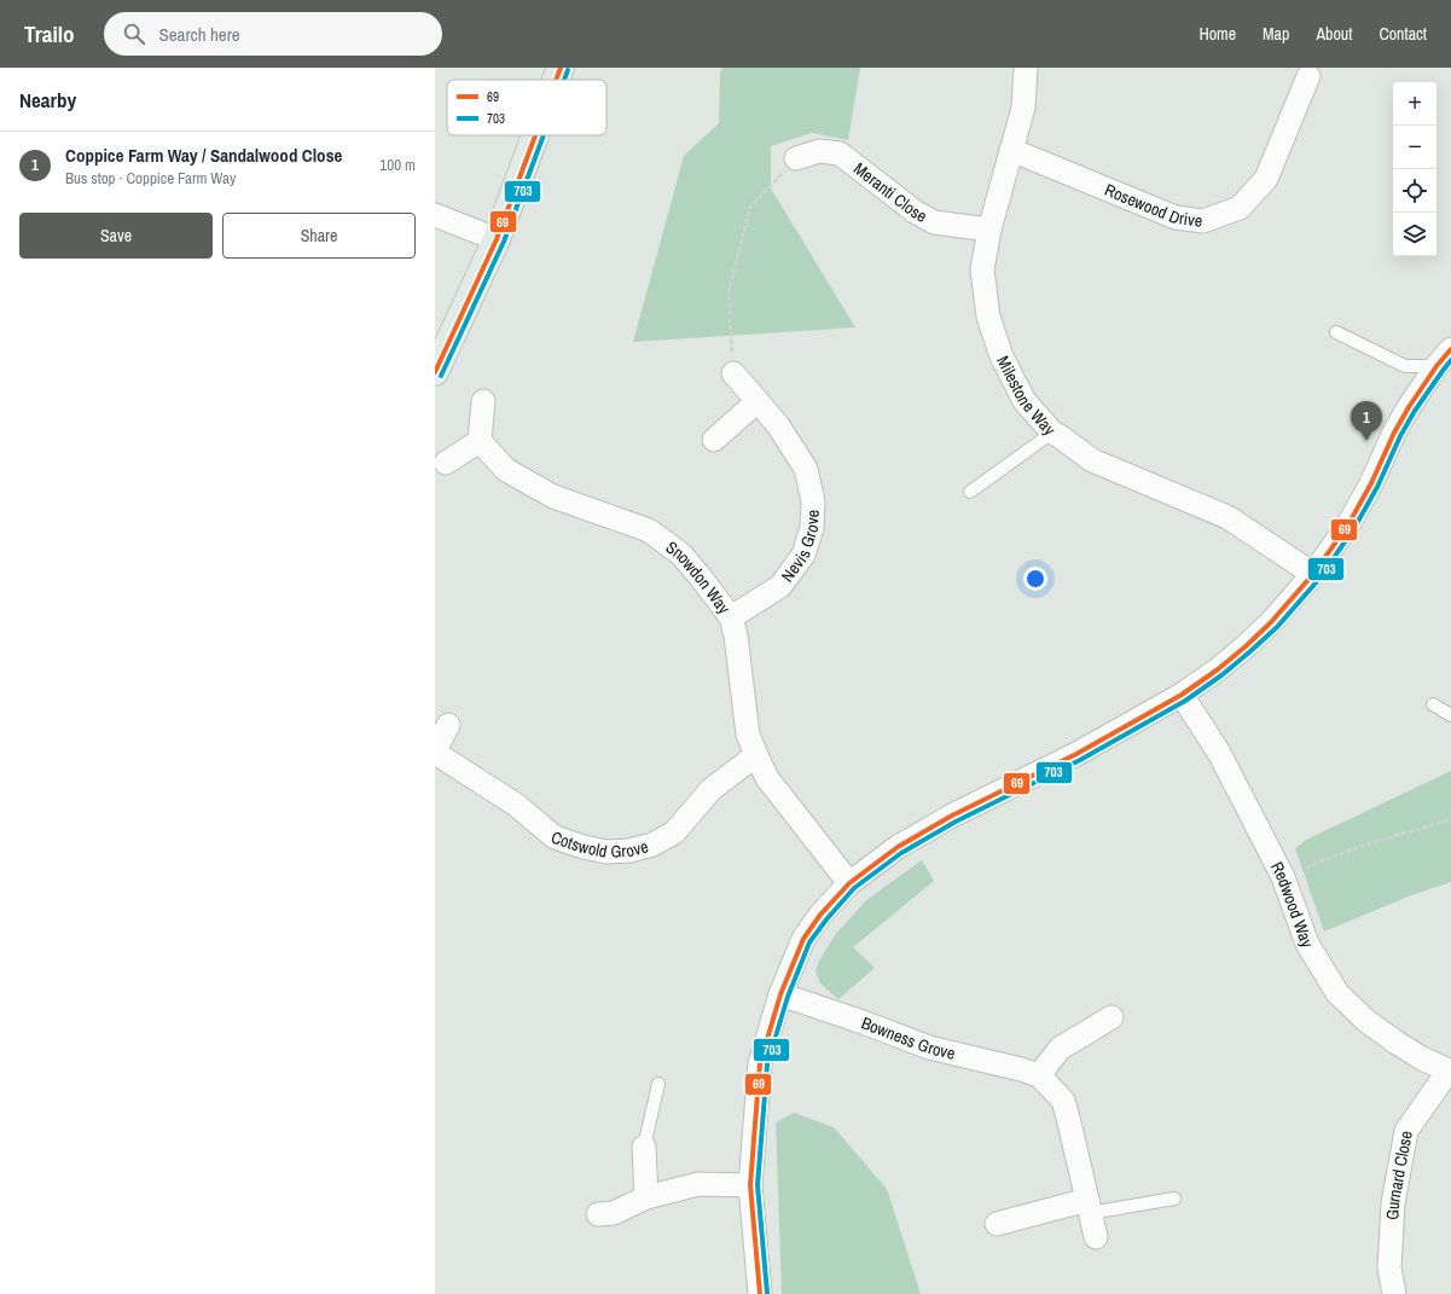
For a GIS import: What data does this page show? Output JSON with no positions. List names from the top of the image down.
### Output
{
  "streets": {
    "street": [
      "Meranti Close",
      "Rosewood Drive",
      "Milestone Way",
      "Nevis Grove",
      "Snowdon Way",
      "Cotswold Grove",
      "Redwood Way",
      "Bowness Grove",
      "Gurnard Close"
    ]
  },
  "crossings": [
    ["Meranti Close", "Milestone Way"],
    ["Rosewood Drive", "Milestone Way"],
    ["Nevis Grove", "Snowdon Way"],
    ["Snowdon Way", "Cotswold Grove"],
    ["Redwood Way", "Gurnard Close"]
  ],
  "lines": ["transit line 69", "transit line 703"],
  "legend": ["69", "703"],
  "page": {
    "header": "Trailo",
    "search": "Search here",
    "nav": [
      "Home",
      "Map",
      "About",
      "Contact"
    ],
    "heading": "Nearby",
    "map_buttons": ["+", "−"],
    "list": [
      {
        "mark": "1",
        "name": "Coppice Farm Way / Sandalwood Close",
        "note": "Bus stop · Coppice Farm Way",
        "value": "100 m"
      }
    ],
    "buttons": ["Save", "Share"],
    "pins": "1"
  }
}
